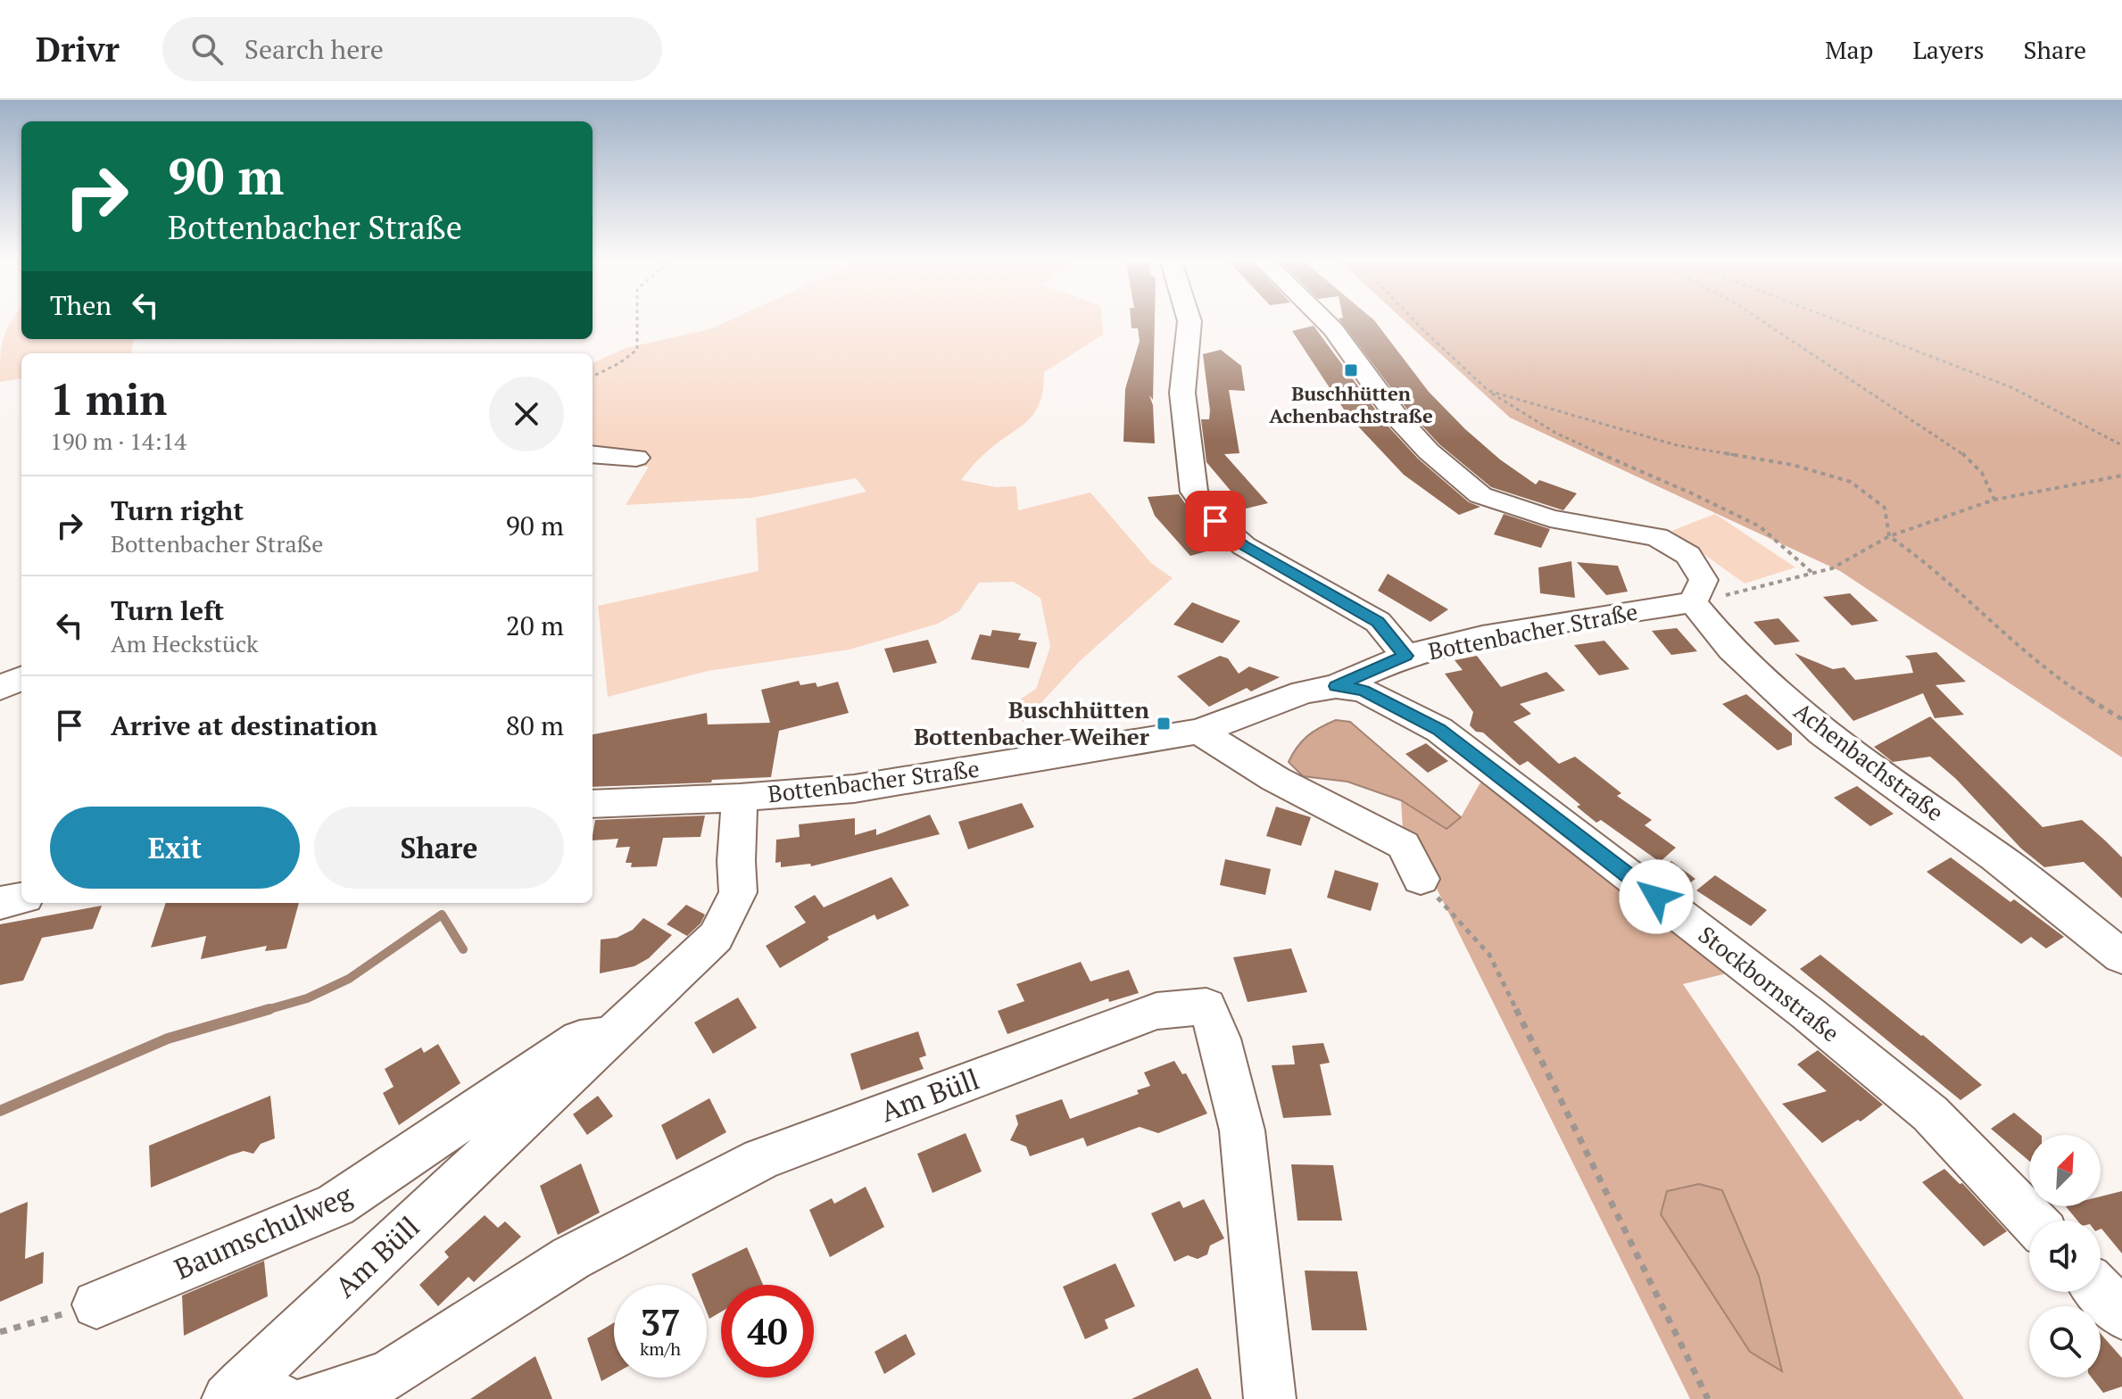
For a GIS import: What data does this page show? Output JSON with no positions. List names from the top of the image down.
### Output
{
  "streets": {
    "street": [
      "Bottenbacher Straße",
      "Achenbachstraße",
      "Stockbornstraße",
      "Am Büll",
      "Baumschulweg"
    ]
  },
  "crossings": [
    ["Bottenbacher Straße", "Achenbachstraße"],
    ["Bottenbacher Straße", "Stockbornstraße"],
    ["Bottenbacher Straße", "Am Büll"],
    ["Am Büll", "Baumschulweg"]
  ],
  "places": {
    "transit": ["Buschhütten Achenbachstraße", "Buschhütten Bottenbacher Weiher"]
  },
  "north": "top right",
  "page": {
    "header": "Drivr",
    "search": "Search here",
    "nav": ["Map", "Layers", "Share"],
    "turn": ["90 m", "Bottenbacher Straße"],
    "then": "Then",
    "heading": ["1 min", "190 m · 14:14"],
    "list": [
      {
        "name": "Turn right",
        "note": "Bottenbacher Straße",
        "value": "90 m"
      },
      {
        "name": "Turn left",
        "note": "Am Heckstück",
        "value": "20 m"
      },
      {
        "name": "Arrive at destination",
        "value": "80 m"
      }
    ],
    "buttons": ["Exit", "Share"],
    "speed": "37 km/h",
    "limit": "40"
  }
}
